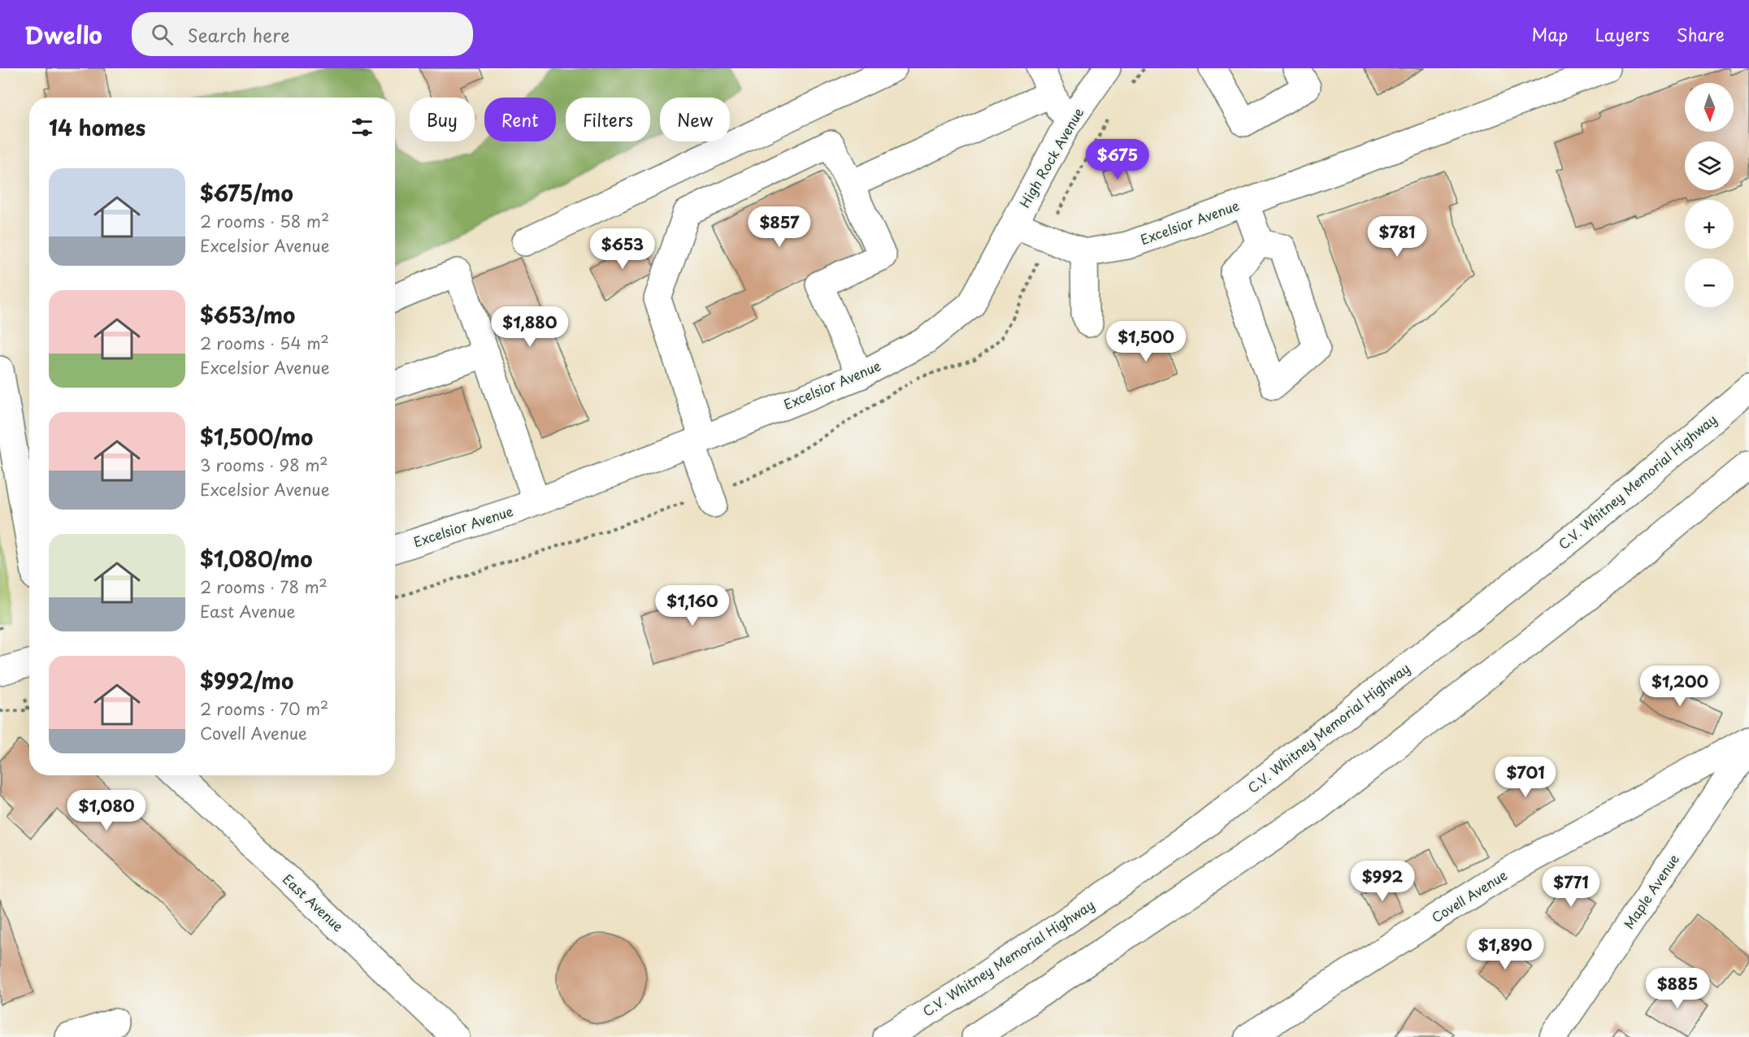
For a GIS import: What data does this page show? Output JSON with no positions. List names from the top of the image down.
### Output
{
  "streets": {
    "main road": [
      "High Rock Avenue",
      "Excelsior Avenue",
      "C.V. Whitney Memorial Highway",
      "Maple Avenue",
      "Covell Avenue",
      "East Avenue"
    ]
  },
  "crossings": [
    ["High Rock Avenue", "Excelsior Avenue"]
  ],
  "north": "bottom",
  "page": {
    "header": "Dwello",
    "search": "Search here",
    "nav": ["Map", "Layers", "Share"],
    "map_buttons": ["+", "−"],
    "chip": [
      "Buy",
      "Rent",
      "Filters",
      "New"
    ],
    "heading": "14 homes",
    "price": [
      "$675",
      "$857",
      "$781",
      "$653",
      "$1,880",
      "$1,500",
      "$1,160",
      "$1,200",
      "$701",
      "$1,080",
      "$992",
      "$771",
      "$1,890",
      "$885"
    ],
    "list": [
      {
        "name": "$675/mo",
        "note": "2 rooms · 58 m² · Excelsior Avenue"
      },
      {
        "name": "$653/mo",
        "note": "2 rooms · 54 m² · Excelsior Avenue"
      },
      {
        "name": "$1,500/mo",
        "note": "3 rooms · 98 m² · Excelsior Avenue"
      },
      {
        "name": "$1,080/mo",
        "note": "2 rooms · 78 m² · East Avenue"
      },
      {
        "name": "$992/mo",
        "note": "2 rooms · 70 m² · Covell Avenue"
      }
    ]
  }
}
